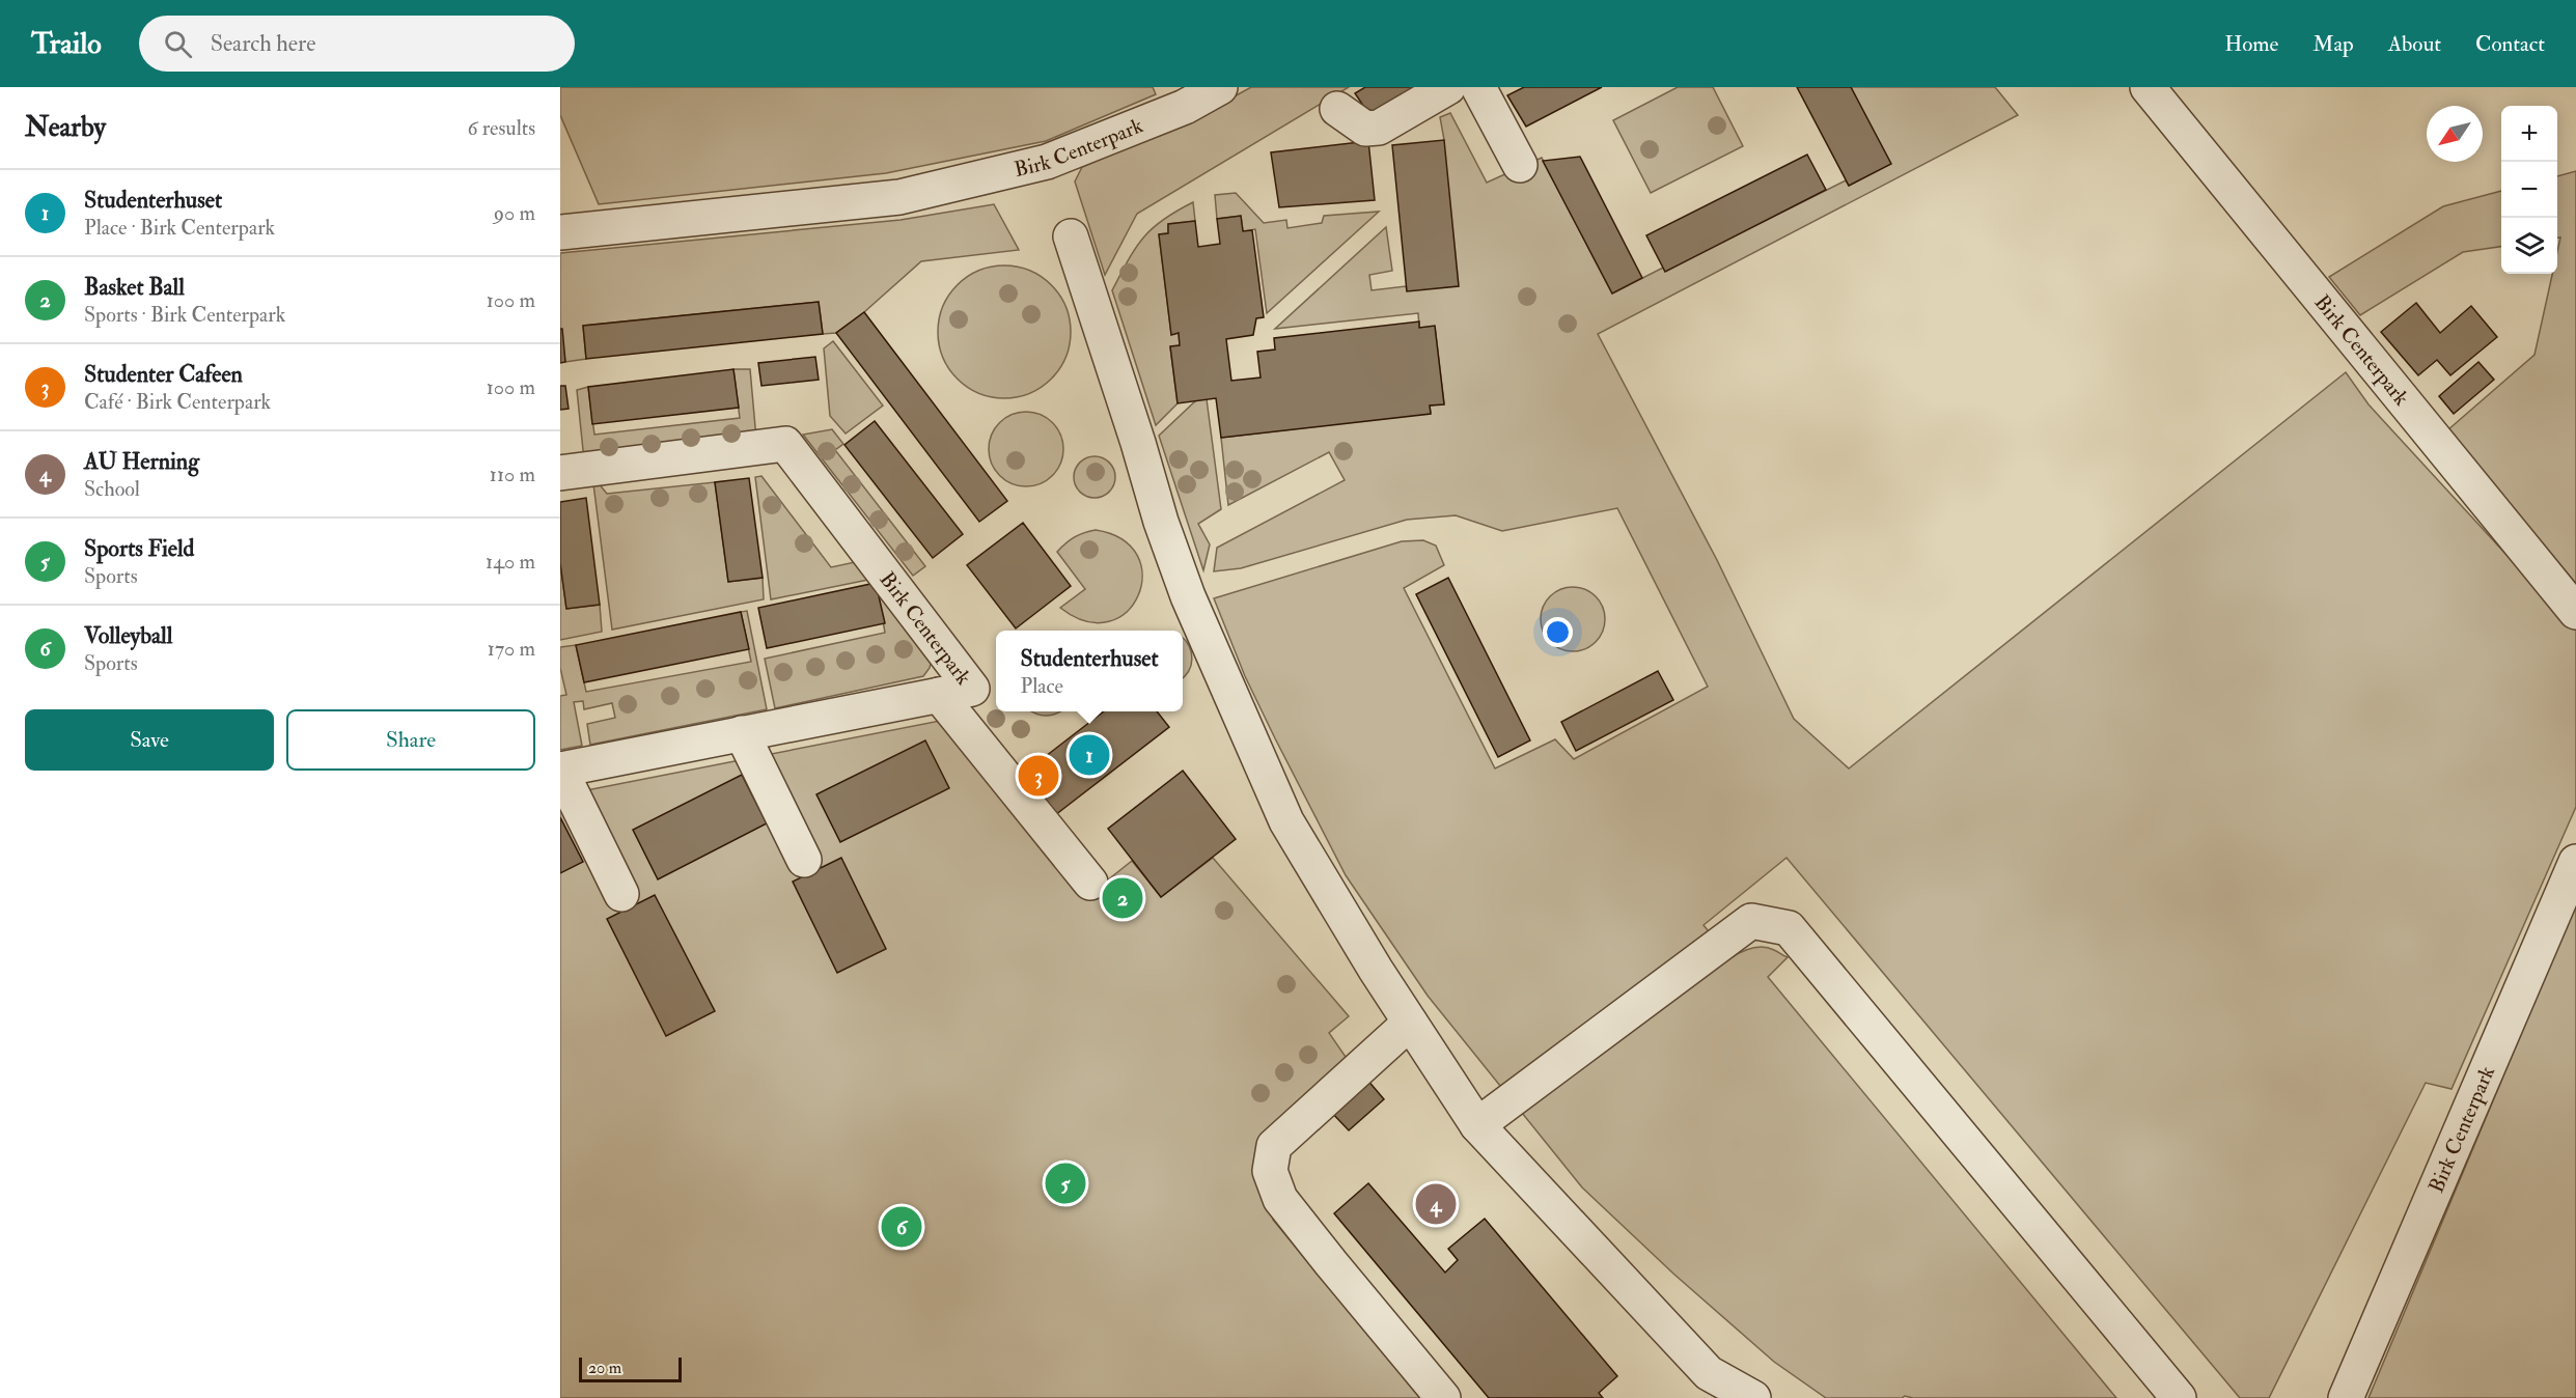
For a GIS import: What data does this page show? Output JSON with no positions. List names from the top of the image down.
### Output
{
  "streets": {
    "street": ["Birk Centerpark"]
  },
  "scale_bar": "20 m",
  "north": "bottom left",
  "page": {
    "header": "Trailo",
    "search": "Search here",
    "nav": [
      "Home",
      "Map",
      "About",
      "Contact"
    ],
    "heading": ["Nearby", "6 results"],
    "map_buttons": ["+", "−"],
    "list": [
      {
        "mark": "1",
        "name": "Studenterhuset",
        "note": "Place · Birk Centerpark",
        "value": "90 m"
      },
      {
        "mark": "2",
        "name": "Basket Ball",
        "note": "Sports · Birk Centerpark",
        "value": "100 m"
      },
      {
        "mark": "3",
        "name": "Studenter Cafeen",
        "note": "Café · Birk Centerpark",
        "value": "100 m"
      },
      {
        "mark": "4",
        "name": "AU Herning",
        "note": "School",
        "value": "110 m"
      },
      {
        "mark": "5",
        "name": "Sports Field",
        "note": "Sports",
        "value": "140 m"
      },
      {
        "mark": "6",
        "name": "Volleyball",
        "note": "Sports",
        "value": "170 m"
      }
    ],
    "popup": ["Studenterhuset", "Place"],
    "buttons": ["Save", "Share"],
    "pins": [
      "1",
      "3",
      "2",
      "5",
      "4",
      "6"
    ],
    "scale": "20 m"
  }
}
